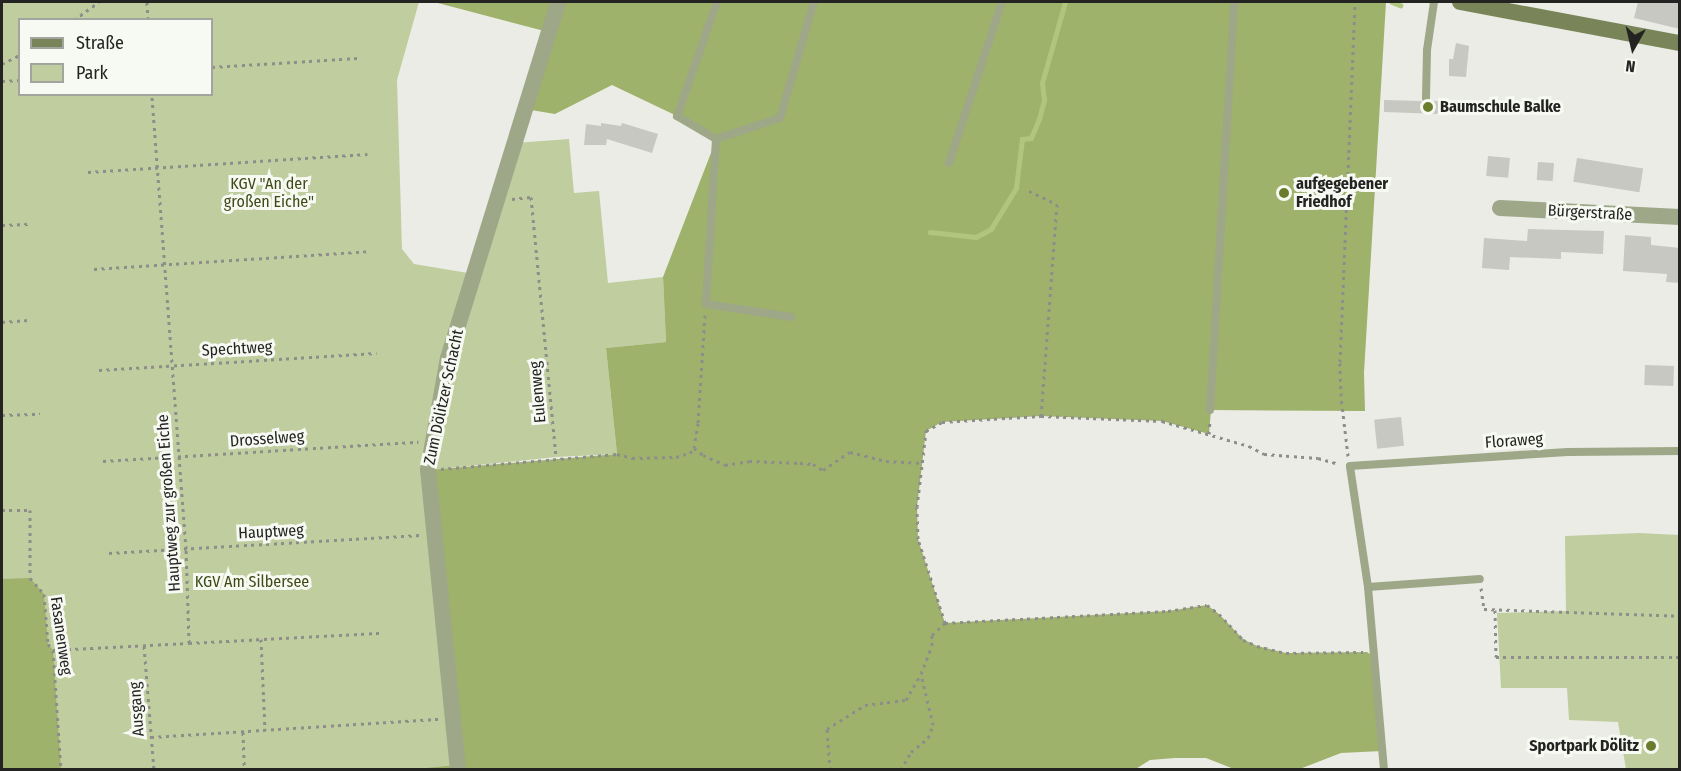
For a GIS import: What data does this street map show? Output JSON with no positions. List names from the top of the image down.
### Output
{
  "streets": {
    "street": ["Bürgerstraße", "Zum Dölitzer Schacht"],
    "lane": ["Floraweg"],
    "path": [
      "Spechtweg",
      "Eulenweg",
      "Drosselweg",
      "Hauptweg zur großen Eiche",
      "Hauptweg",
      "Fasanenweg",
      "Ausgang"
    ]
  },
  "crossings": [
    ["Spechtweg", "Hauptweg zur großen Eiche"],
    ["Zum Dölitzer Schacht", "Drosselweg"],
    ["Zum Dölitzer Schacht", "Hauptweg"],
    ["Drosselweg", "Hauptweg zur großen Eiche"],
    ["Hauptweg zur großen Eiche", "Hauptweg"]
  ],
  "parks": ["KGV \"An der großen Eiche\"", "KGV Am Silbersee"],
  "places": ["Baumschule Balke", "aufgegebener Friedhof", "Sportpark Dölitz"],
  "legend": ["Straße", "Park"],
  "north": "bottom"
}
